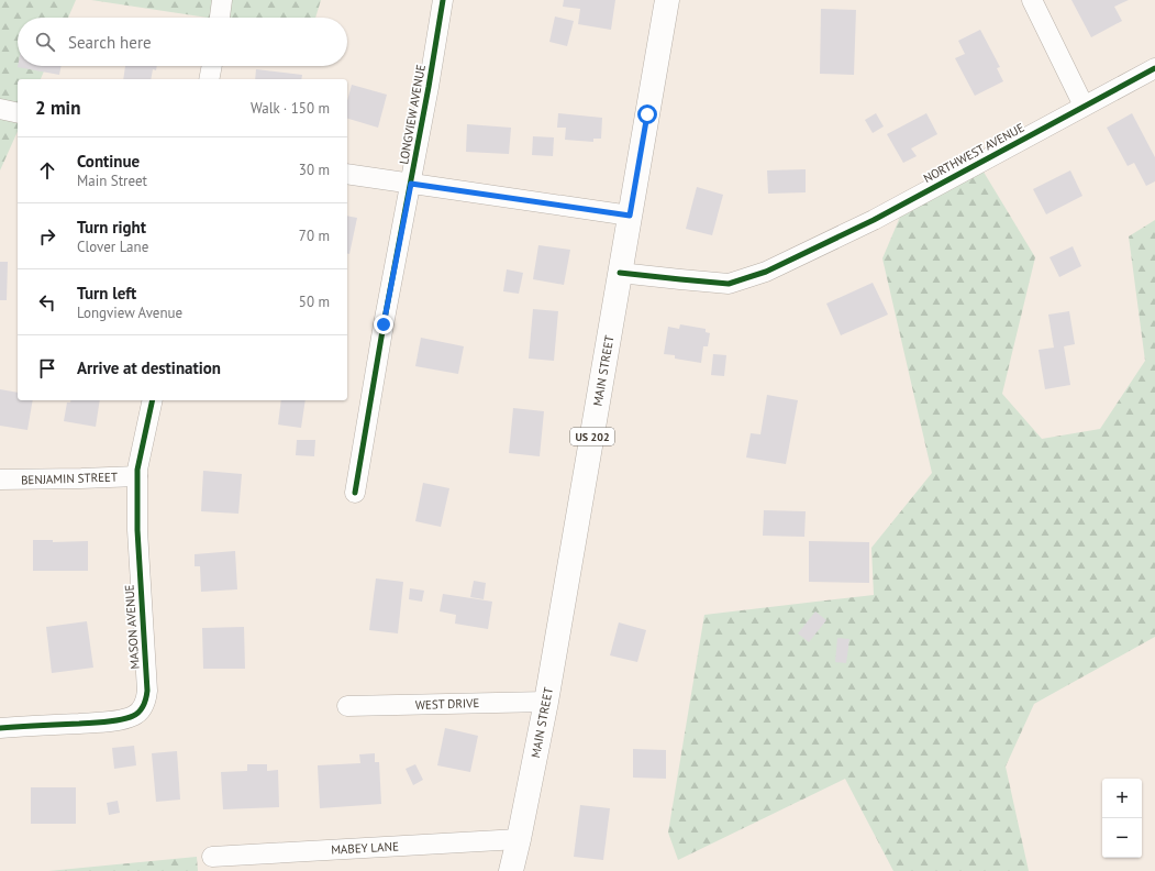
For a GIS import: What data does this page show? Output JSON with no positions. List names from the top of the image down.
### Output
{
  "streets": {
    "main road": ["MAIN STREET", "US 202"],
    "street": [
      "LONGVIEW AVENUE",
      "NORTHWEST AVENUE",
      "BENJAMIN STREET",
      "MASON AVENUE",
      "WEST DRIVE",
      "MABEY LANE"
    ]
  },
  "crossings": [
    ["NORTHWEST AVENUE", "MAIN STREET"],
    ["MAIN STREET", "WEST DRIVE"],
    ["MAIN STREET", "MABEY LANE"],
    ["BENJAMIN STREET", "MASON AVENUE"]
  ],
  "page": {
    "search": "Search here",
    "heading": ["2 min", "Walk · 150 m"],
    "list": [
      ["Continue", "Main Street", "30 m"],
      ["Turn right", "Clover Lane", "70 m"],
      ["Turn left", "Longview Avenue", "50 m"],
      "Arrive at destination"
    ],
    "map_buttons": ["+", "−"]
  }
}
